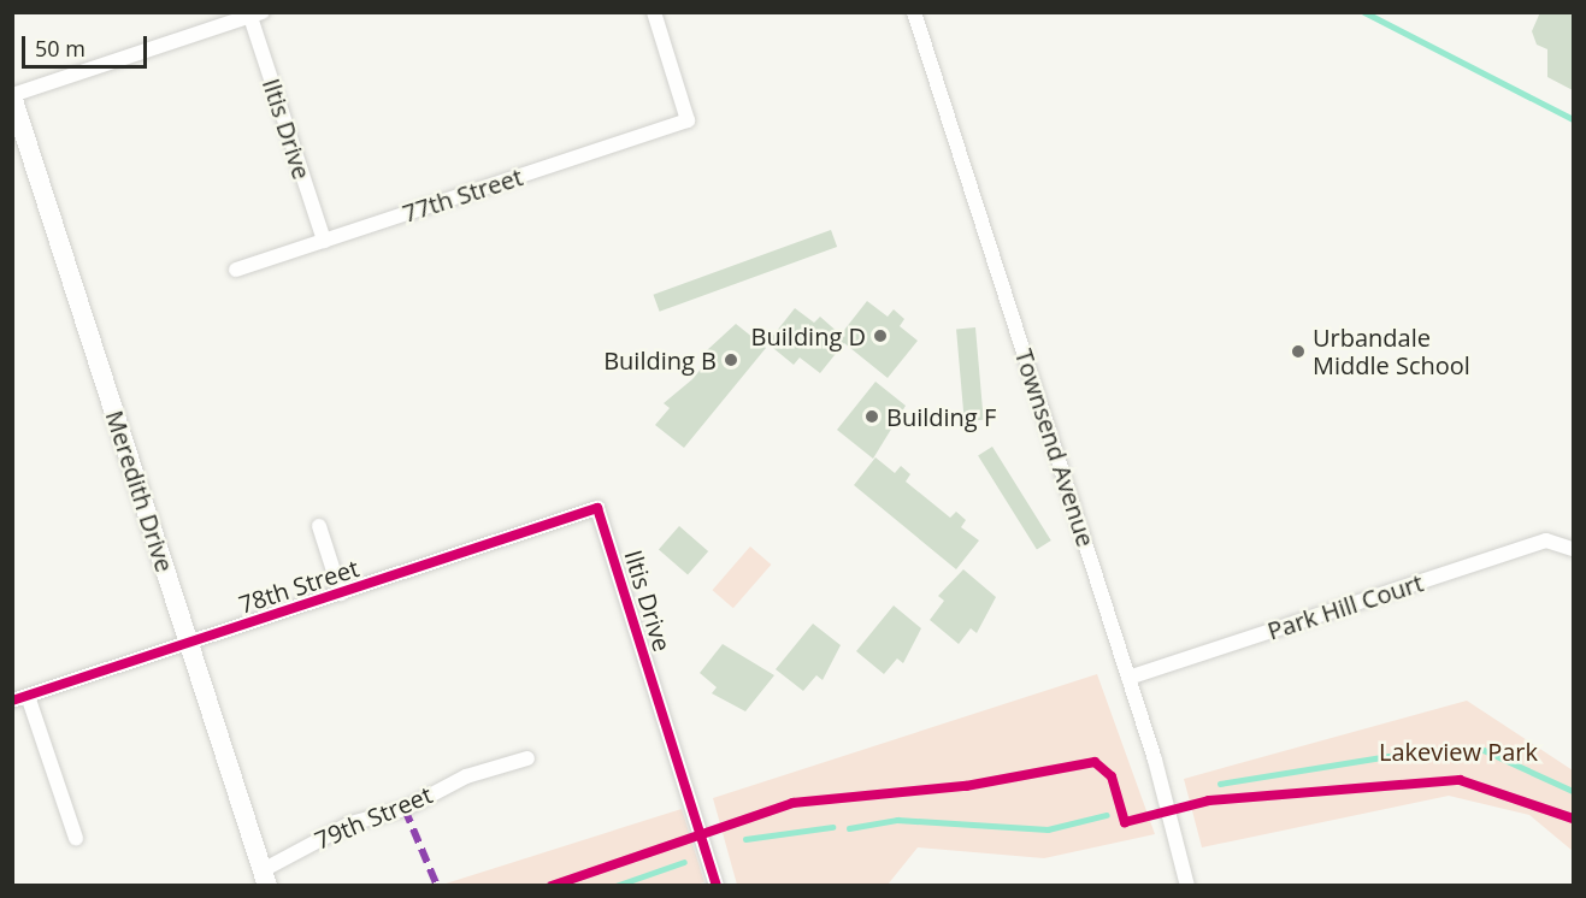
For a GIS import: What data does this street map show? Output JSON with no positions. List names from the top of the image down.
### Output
{
  "streets": {
    "main road": ["Meredith Drive"],
    "street": [
      "Iltis Drive",
      "77th Street",
      "Townsend Avenue",
      "78th Street",
      "Park Hill Court",
      "79th Street"
    ]
  },
  "crossings": [
    ["Iltis Drive", "77th Street"],
    ["Iltis Drive", "78th Street"],
    ["Townsend Avenue", "Park Hill Court"],
    ["Meredith Drive", "78th Street"],
    ["Meredith Drive", "79th Street"]
  ],
  "parks": ["Lakeview Park"],
  "places": [
    "Building D",
    "Urbandale Middle School",
    "Building B",
    "Building F"
  ],
  "scale_bar": "50 m"
}
